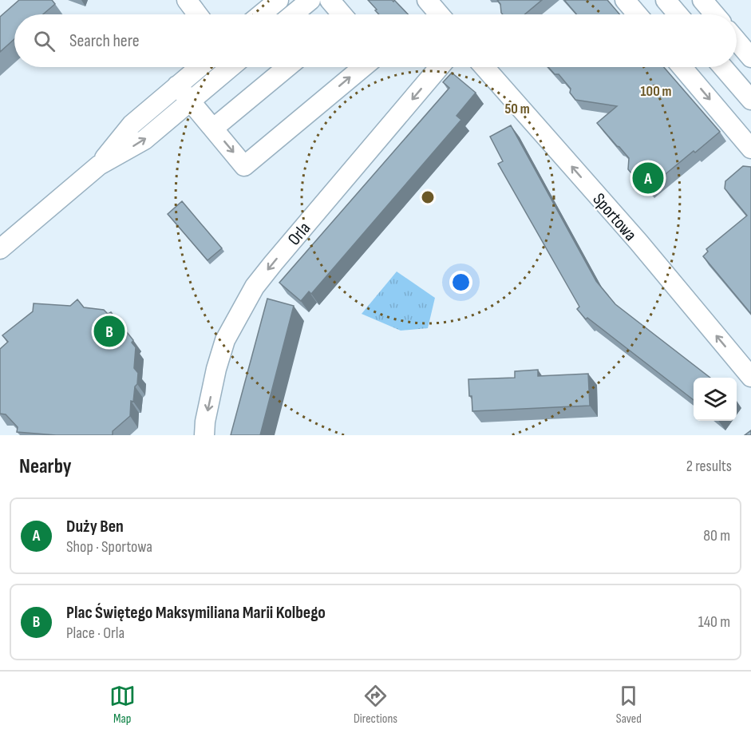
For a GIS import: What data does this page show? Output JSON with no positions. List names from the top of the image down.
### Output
{
  "streets": {
    "street": ["Sportowa", "Orla"]
  },
  "page": {
    "search": "Search here",
    "pins": ["A", "B"],
    "heading": ["Nearby", "2 results"],
    "list": [
      {
        "mark": "A",
        "name": "Duży Ben",
        "note": "Shop · Sportowa",
        "value": "80 m"
      },
      {
        "mark": "B",
        "name": "Plac Świętego Maksymiliana Marii Kolbego",
        "note": "Place · Orla",
        "value": "140 m"
      }
    ],
    "nav": ["Map", "Directions", "Saved"]
  },
  "rings": ["100 m", "50 m"]
}
